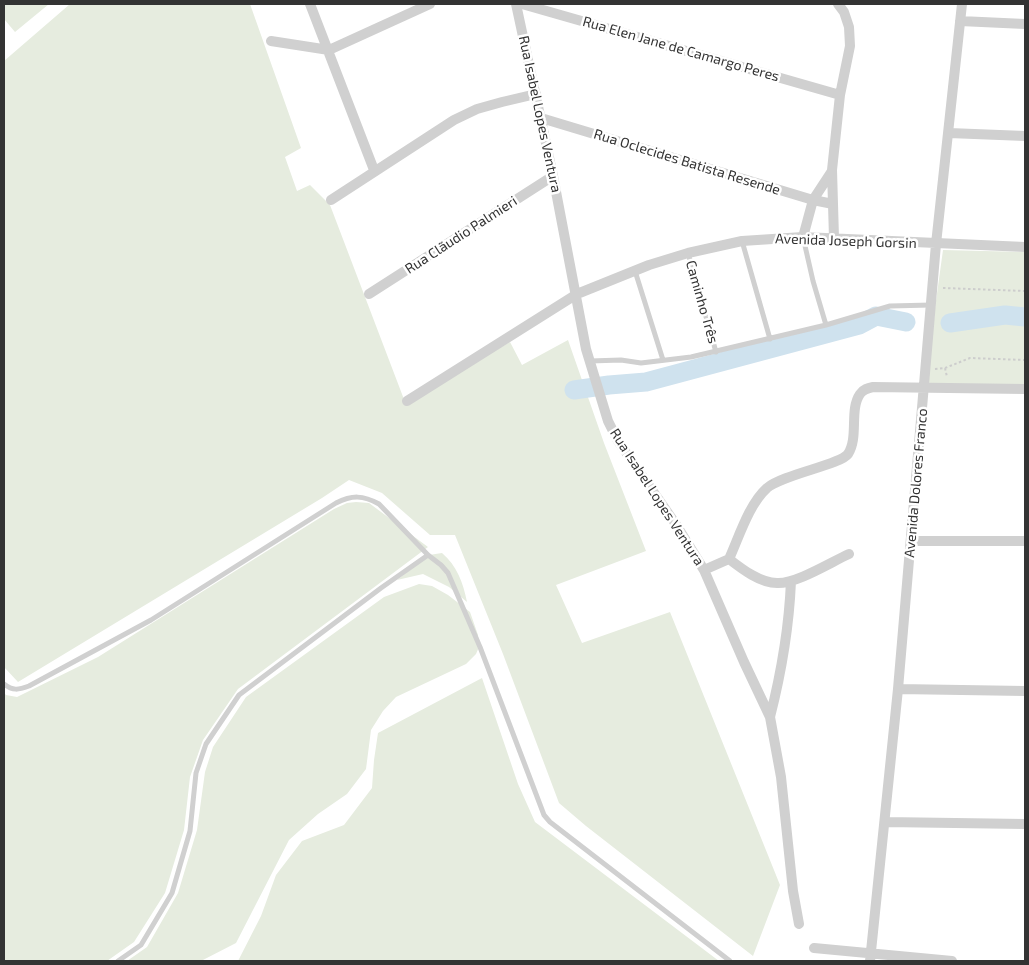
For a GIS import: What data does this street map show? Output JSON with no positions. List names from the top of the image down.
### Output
{
  "streets": {
    "street": [
      "Rua Elen Jane de Camargo Peres",
      "Rua Isabel Lopes Ventura",
      "Rua Oclecides Batista Resende",
      "Rua Clãudio Palmieri",
      "Avenida Joseph Gorsin",
      "Avenida Dolores Franco"
    ],
    "lane": ["Caminho Três"]
  },
  "crossings": [
    ["Rua Isabel Lopes Ventura", "Rua Oclecides Batista Resende"],
    ["Rua Isabel Lopes Ventura", "Rua Clãudio Palmieri"],
    ["Rua Isabel Lopes Ventura", "Avenida Joseph Gorsin"],
    ["Avenida Joseph Gorsin", "Caminho Três"],
    ["Avenida Joseph Gorsin", "Avenida Dolores Franco"]
  ]
}
